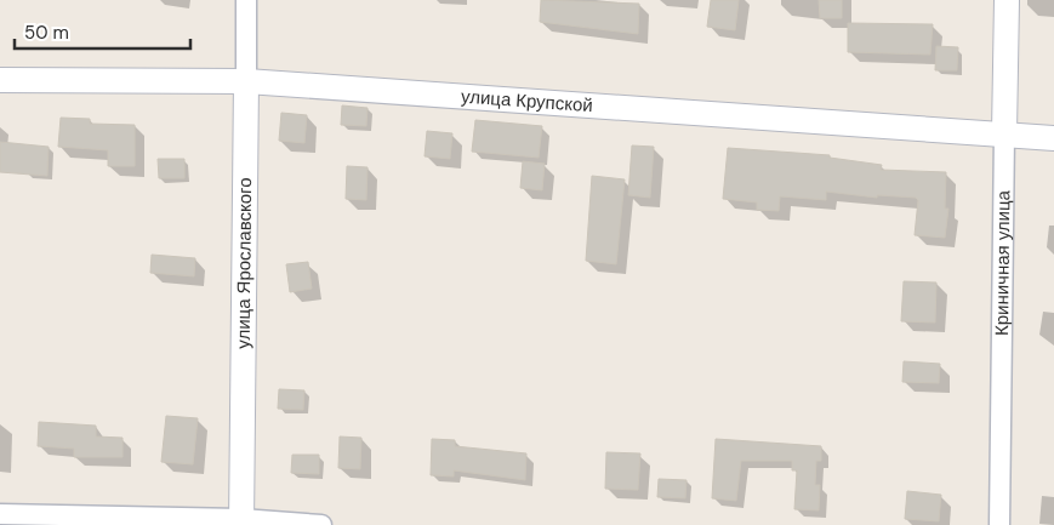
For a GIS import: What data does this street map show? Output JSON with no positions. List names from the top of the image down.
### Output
{
  "streets": {
    "street": ["улица Крупской", "Криничная улица", "улица Ярославского"]
  },
  "crossings": [
    ["улица Крупской", "Криничная улица"],
    ["улица Крупской", "улица Ярославского"]
  ],
  "scale_bar": "50 m"
}
